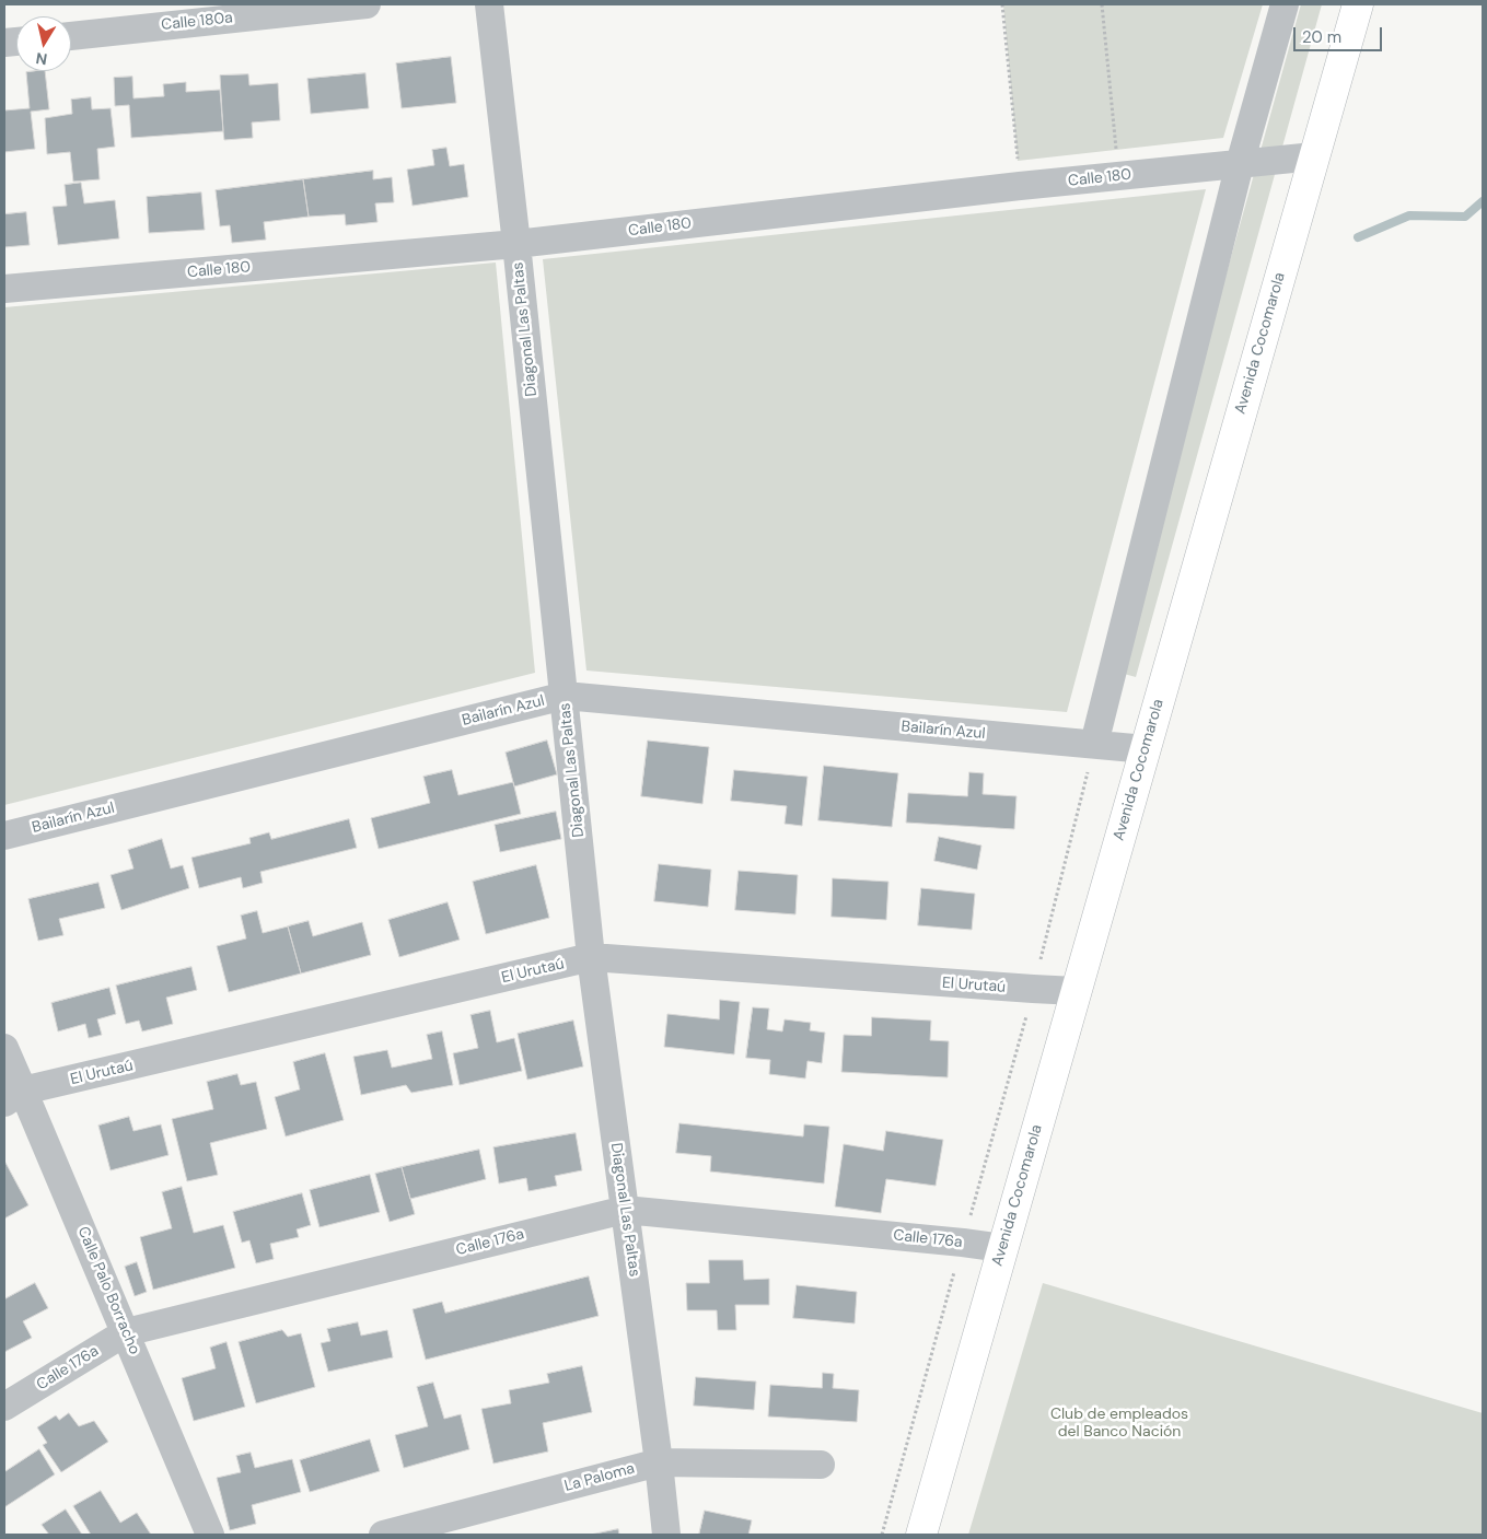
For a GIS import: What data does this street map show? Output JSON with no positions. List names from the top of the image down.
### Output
{
  "streets": {
    "main road": ["Avenida Cocomarola"],
    "street": [
      "Calle 180a",
      "Calle 180",
      "Diagonal Las Paltas",
      "Bailarín Azul",
      "El Urutaú",
      "Calle 176a",
      "Calle Palo Borracho",
      "La Paloma"
    ]
  },
  "crossings": [
    ["Calle 180", "Diagonal Las Paltas"],
    ["Calle 180", "Avenida Cocomarola"],
    ["Diagonal Las Paltas", "Bailarín Azul"],
    ["Diagonal Las Paltas", "El Urutaú"],
    ["Diagonal Las Paltas", "Calle 176a"],
    ["Diagonal Las Paltas", "La Paloma"],
    ["Avenida Cocomarola", "Bailarín Azul"],
    ["Avenida Cocomarola", "El Urutaú"],
    ["Avenida Cocomarola", "Calle 176a"],
    ["El Urutaú", "Calle Palo Borracho"],
    ["Calle 176a", "Calle Palo Borracho"]
  ],
  "parks": ["Club de empleados del Banco Nación"],
  "scale_bar": "20 m",
  "north": "bottom"
}
